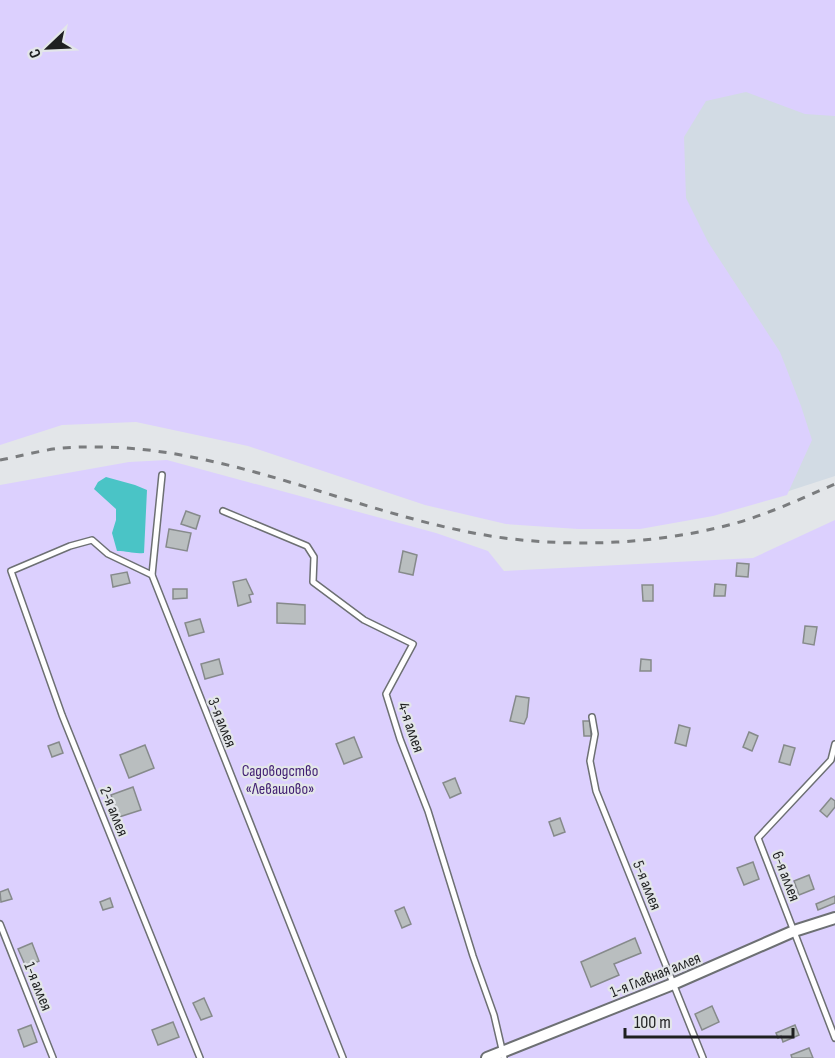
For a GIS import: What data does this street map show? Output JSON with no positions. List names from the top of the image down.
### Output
{
  "streets": {
    "street": ["1-я Главная аллея"],
    "lane": [
      "3-я аллея",
      "4-я аллея",
      "2-я аллея",
      "6-я аллея",
      "5-я аллея",
      "1-я аллея"
    ]
  },
  "crossings": [
    ["3-я аллея", "2-я аллея"],
    ["4-я аллея", "1-я Главная аллея"],
    ["6-я аллея", "1-я Главная аллея"],
    ["5-я аллея", "1-я Главная аллея"]
  ],
  "parks": ["Садоводство «Левашово»"],
  "scale_bar": "100 m",
  "north": "bottom left"
}
